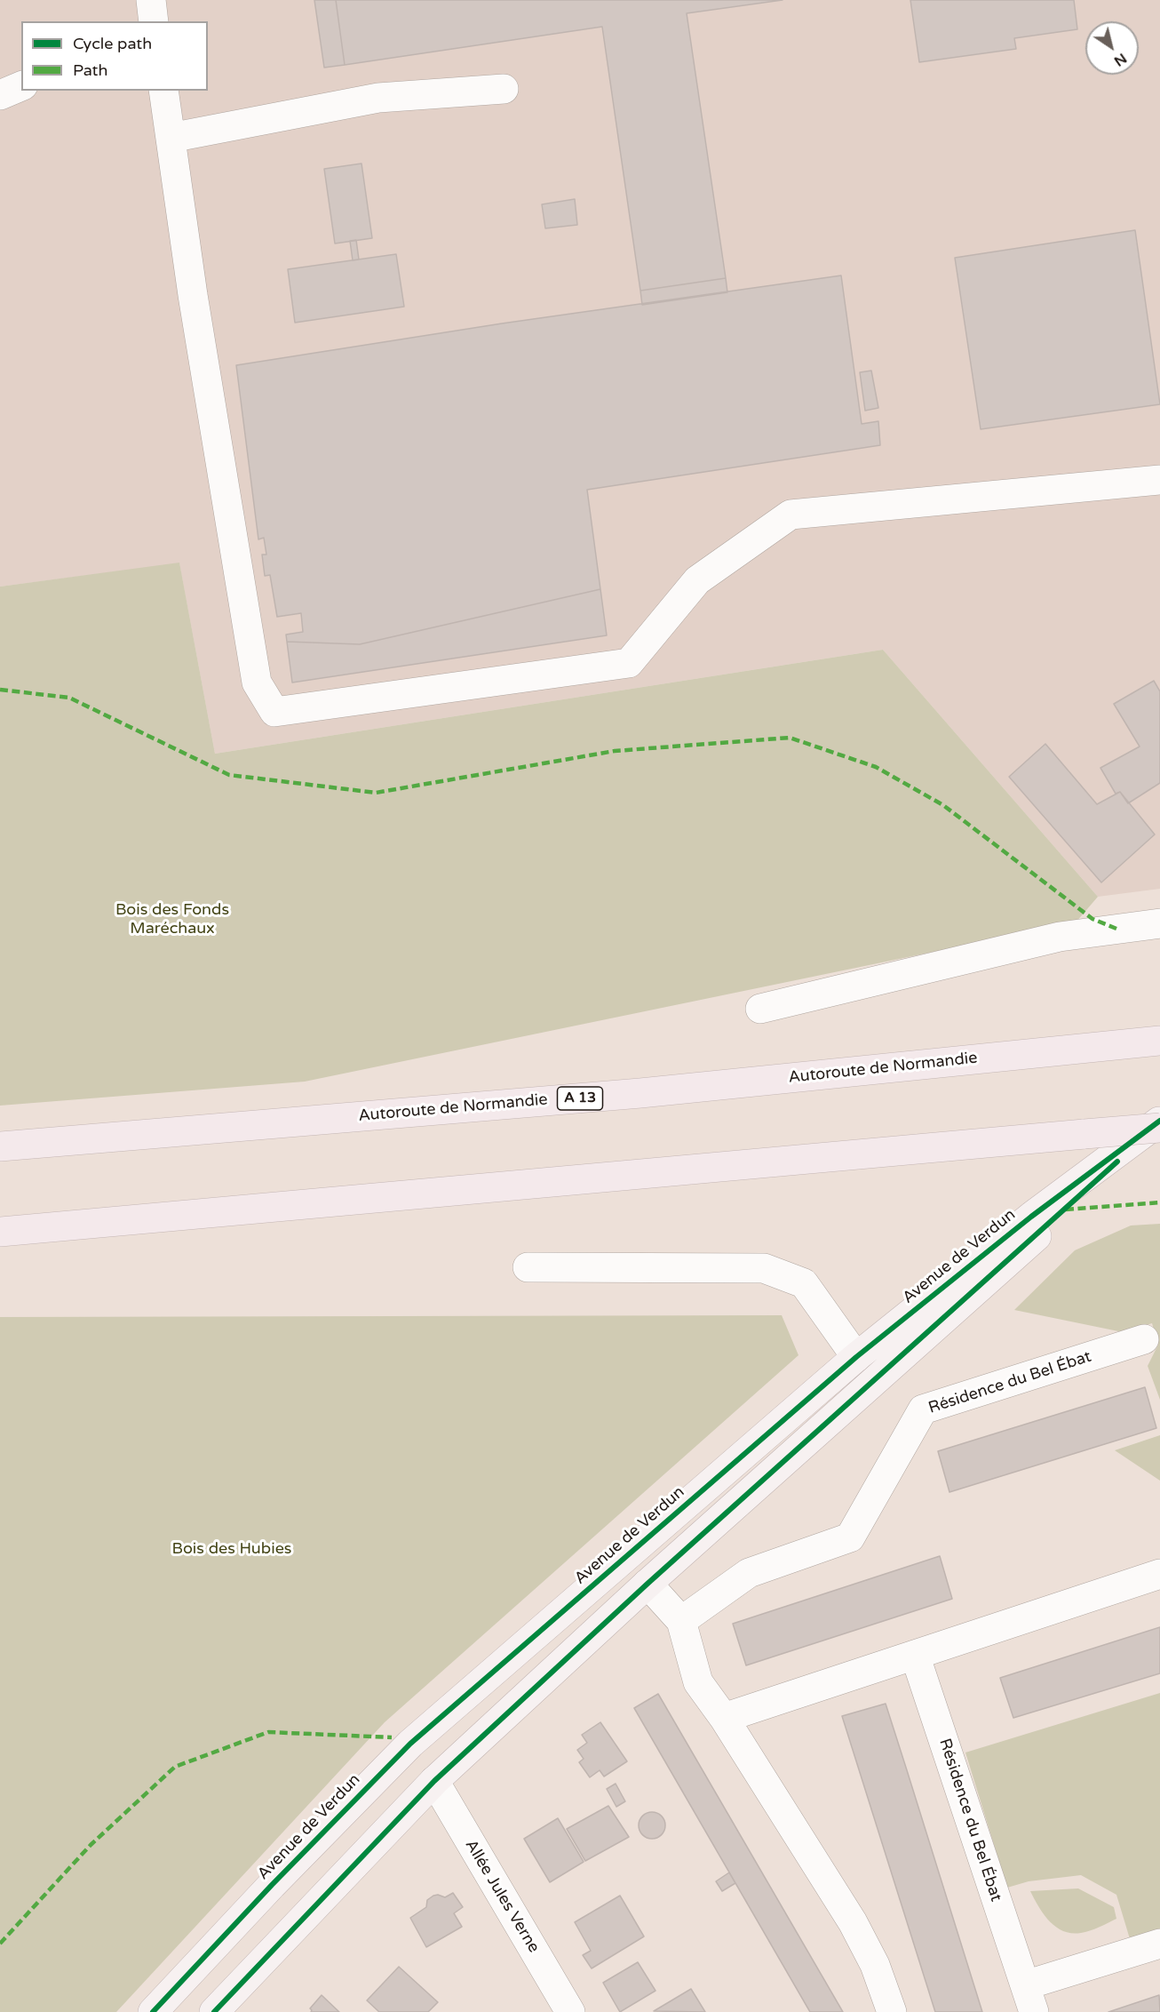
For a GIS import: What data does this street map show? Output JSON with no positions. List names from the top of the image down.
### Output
{
  "streets": {
    "highway": ["Autoroute de Normandie", "A 13"],
    "main road": ["Avenue de Verdun"],
    "street": ["Résidence du Bel Ébat", "Allée Jules Verne"]
  },
  "crossings": [
    ["Avenue de Verdun", "Allée Jules Verne"]
  ],
  "parks": ["Bois des Fonds Maréchaux", "Bois des Hubies"],
  "legend": ["Cycle path", "Path"],
  "north": "bottom right"
}
